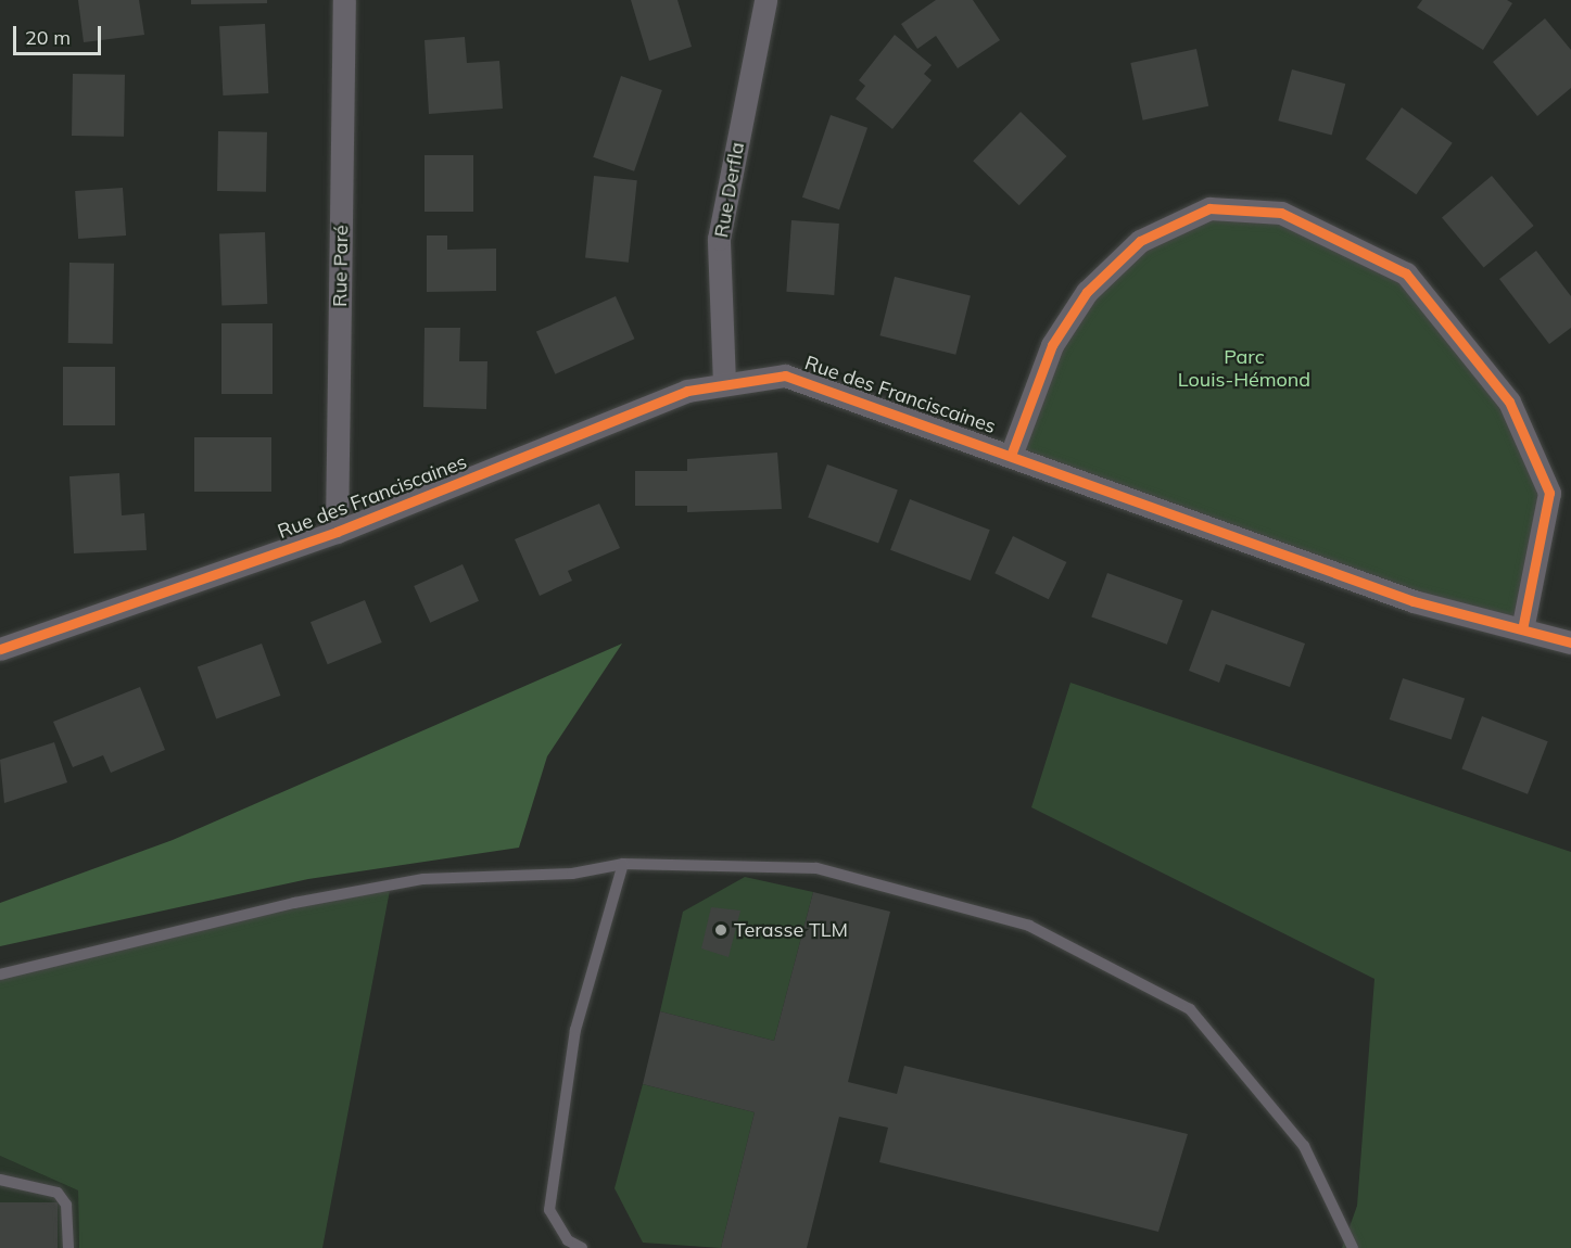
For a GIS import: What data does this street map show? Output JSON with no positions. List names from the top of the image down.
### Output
{
  "streets": {
    "street": ["Rue Derfla", "Rue Paré", "Rue des Franciscaines"]
  },
  "crossings": [
    ["Rue Derfla", "Rue des Franciscaines"],
    ["Rue Paré", "Rue des Franciscaines"]
  ],
  "parks": ["Parc Louis-Hémond"],
  "places": ["Terasse TLM"],
  "scale_bar": "20 m"
}
